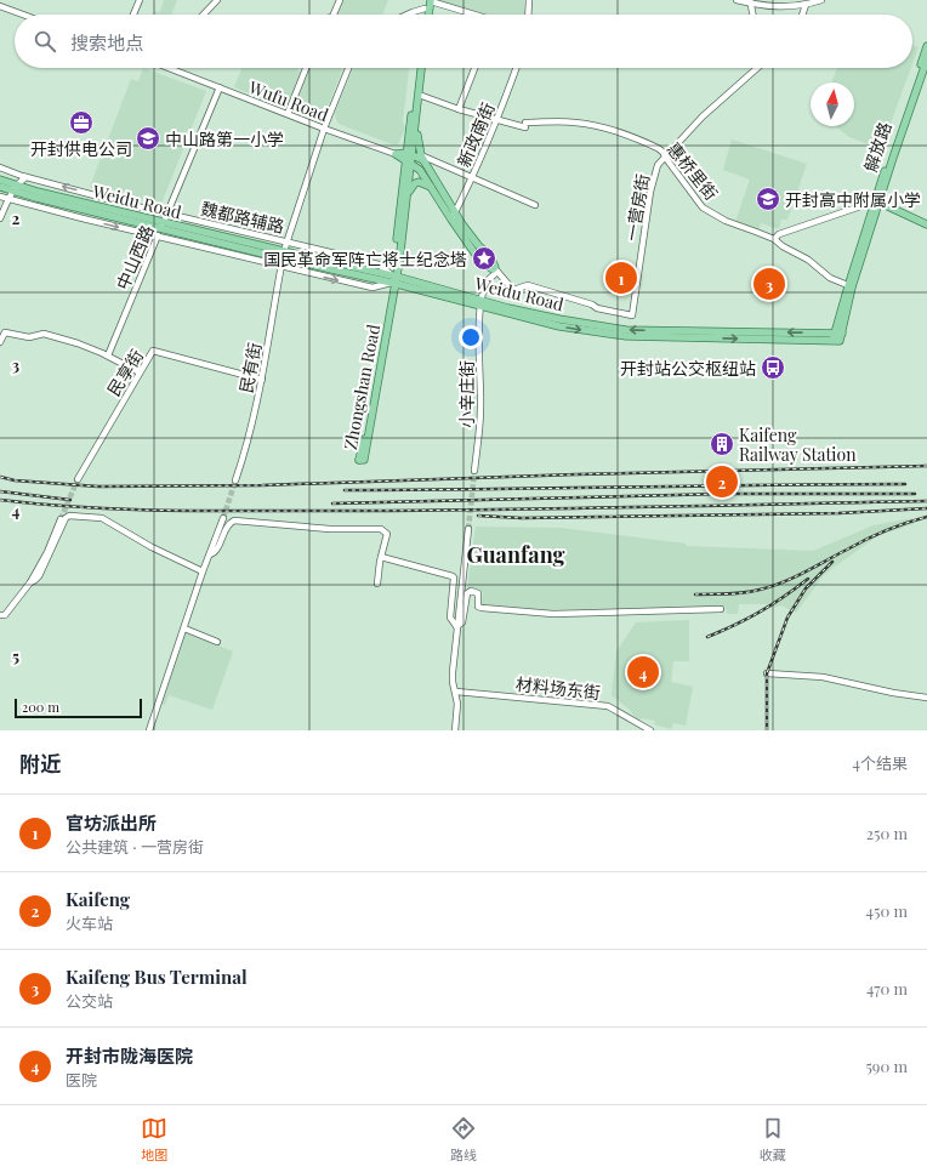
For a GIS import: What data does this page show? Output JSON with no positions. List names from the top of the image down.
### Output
{
  "streets": {
    "main road": ["解放路", "Weidu Road", "Zhongshan Road"],
    "street": [
      "Wufu Road",
      "新政南街",
      "惠桥里街",
      "一营房街",
      "魏都路辅路",
      "中山西路",
      "民有街",
      "民享街",
      "小辛庄街",
      "材料场东街"
    ]
  },
  "crossings": [
    ["Wufu Road", "中山西路"],
    ["Wufu Road", "民有街"],
    ["新政南街", "惠桥里街"],
    ["解放路", "惠桥里街"],
    ["解放路", "Weidu Road"],
    ["惠桥里街", "一营房街"],
    ["惠桥里街", "Zhongshan Road"],
    ["Weidu Road", "魏都路辅路"],
    ["Weidu Road", "中山西路"],
    ["Weidu Road", "民有街"],
    ["Weidu Road", "Zhongshan Road"],
    ["Weidu Road", "小辛庄街"],
    ["一营房街", "小辛庄街"],
    ["魏都路辅路", "中山西路"],
    ["魏都路辅路", "民有街"],
    ["魏都路辅路", "Zhongshan Road"],
    ["民有街", "民享街"]
  ],
  "districts": ["Guanfang"],
  "places": {
    "office": ["开封供电公司"],
    "school or university": ["中山路第一小学", "开封高中附属小学"],
    "place": ["国民革命军阵亡将士纪念塔"],
    "bus stop": ["开封站公交枢纽站"],
    "building": ["Kaifeng Railway Station"]
  },
  "scale_bar": "200 m",
  "north": "top",
  "page": {
    "search": "搜索地点",
    "pins": [
      "1",
      "3",
      "2",
      "4"
    ],
    "scale": "200 m",
    "heading": ["附近", "4个结果"],
    "list": [
      {
        "mark": "1",
        "name": "官坊派出所",
        "note": "公共建筑 · 一营房街",
        "value": "250 m"
      },
      {
        "mark": "2",
        "name": "Kaifeng",
        "note": "火车站",
        "value": "450 m"
      },
      {
        "mark": "3",
        "name": "Kaifeng Bus Terminal",
        "note": "公交站",
        "value": "470 m"
      },
      {
        "mark": "4",
        "name": "开封市陇海医院",
        "note": "医院",
        "value": "590 m"
      }
    ],
    "nav": ["地图", "路线", "收藏"]
  },
  "grid": {
    "rows": [
      "2",
      "3",
      "4",
      "5"
    ]
  }
}
